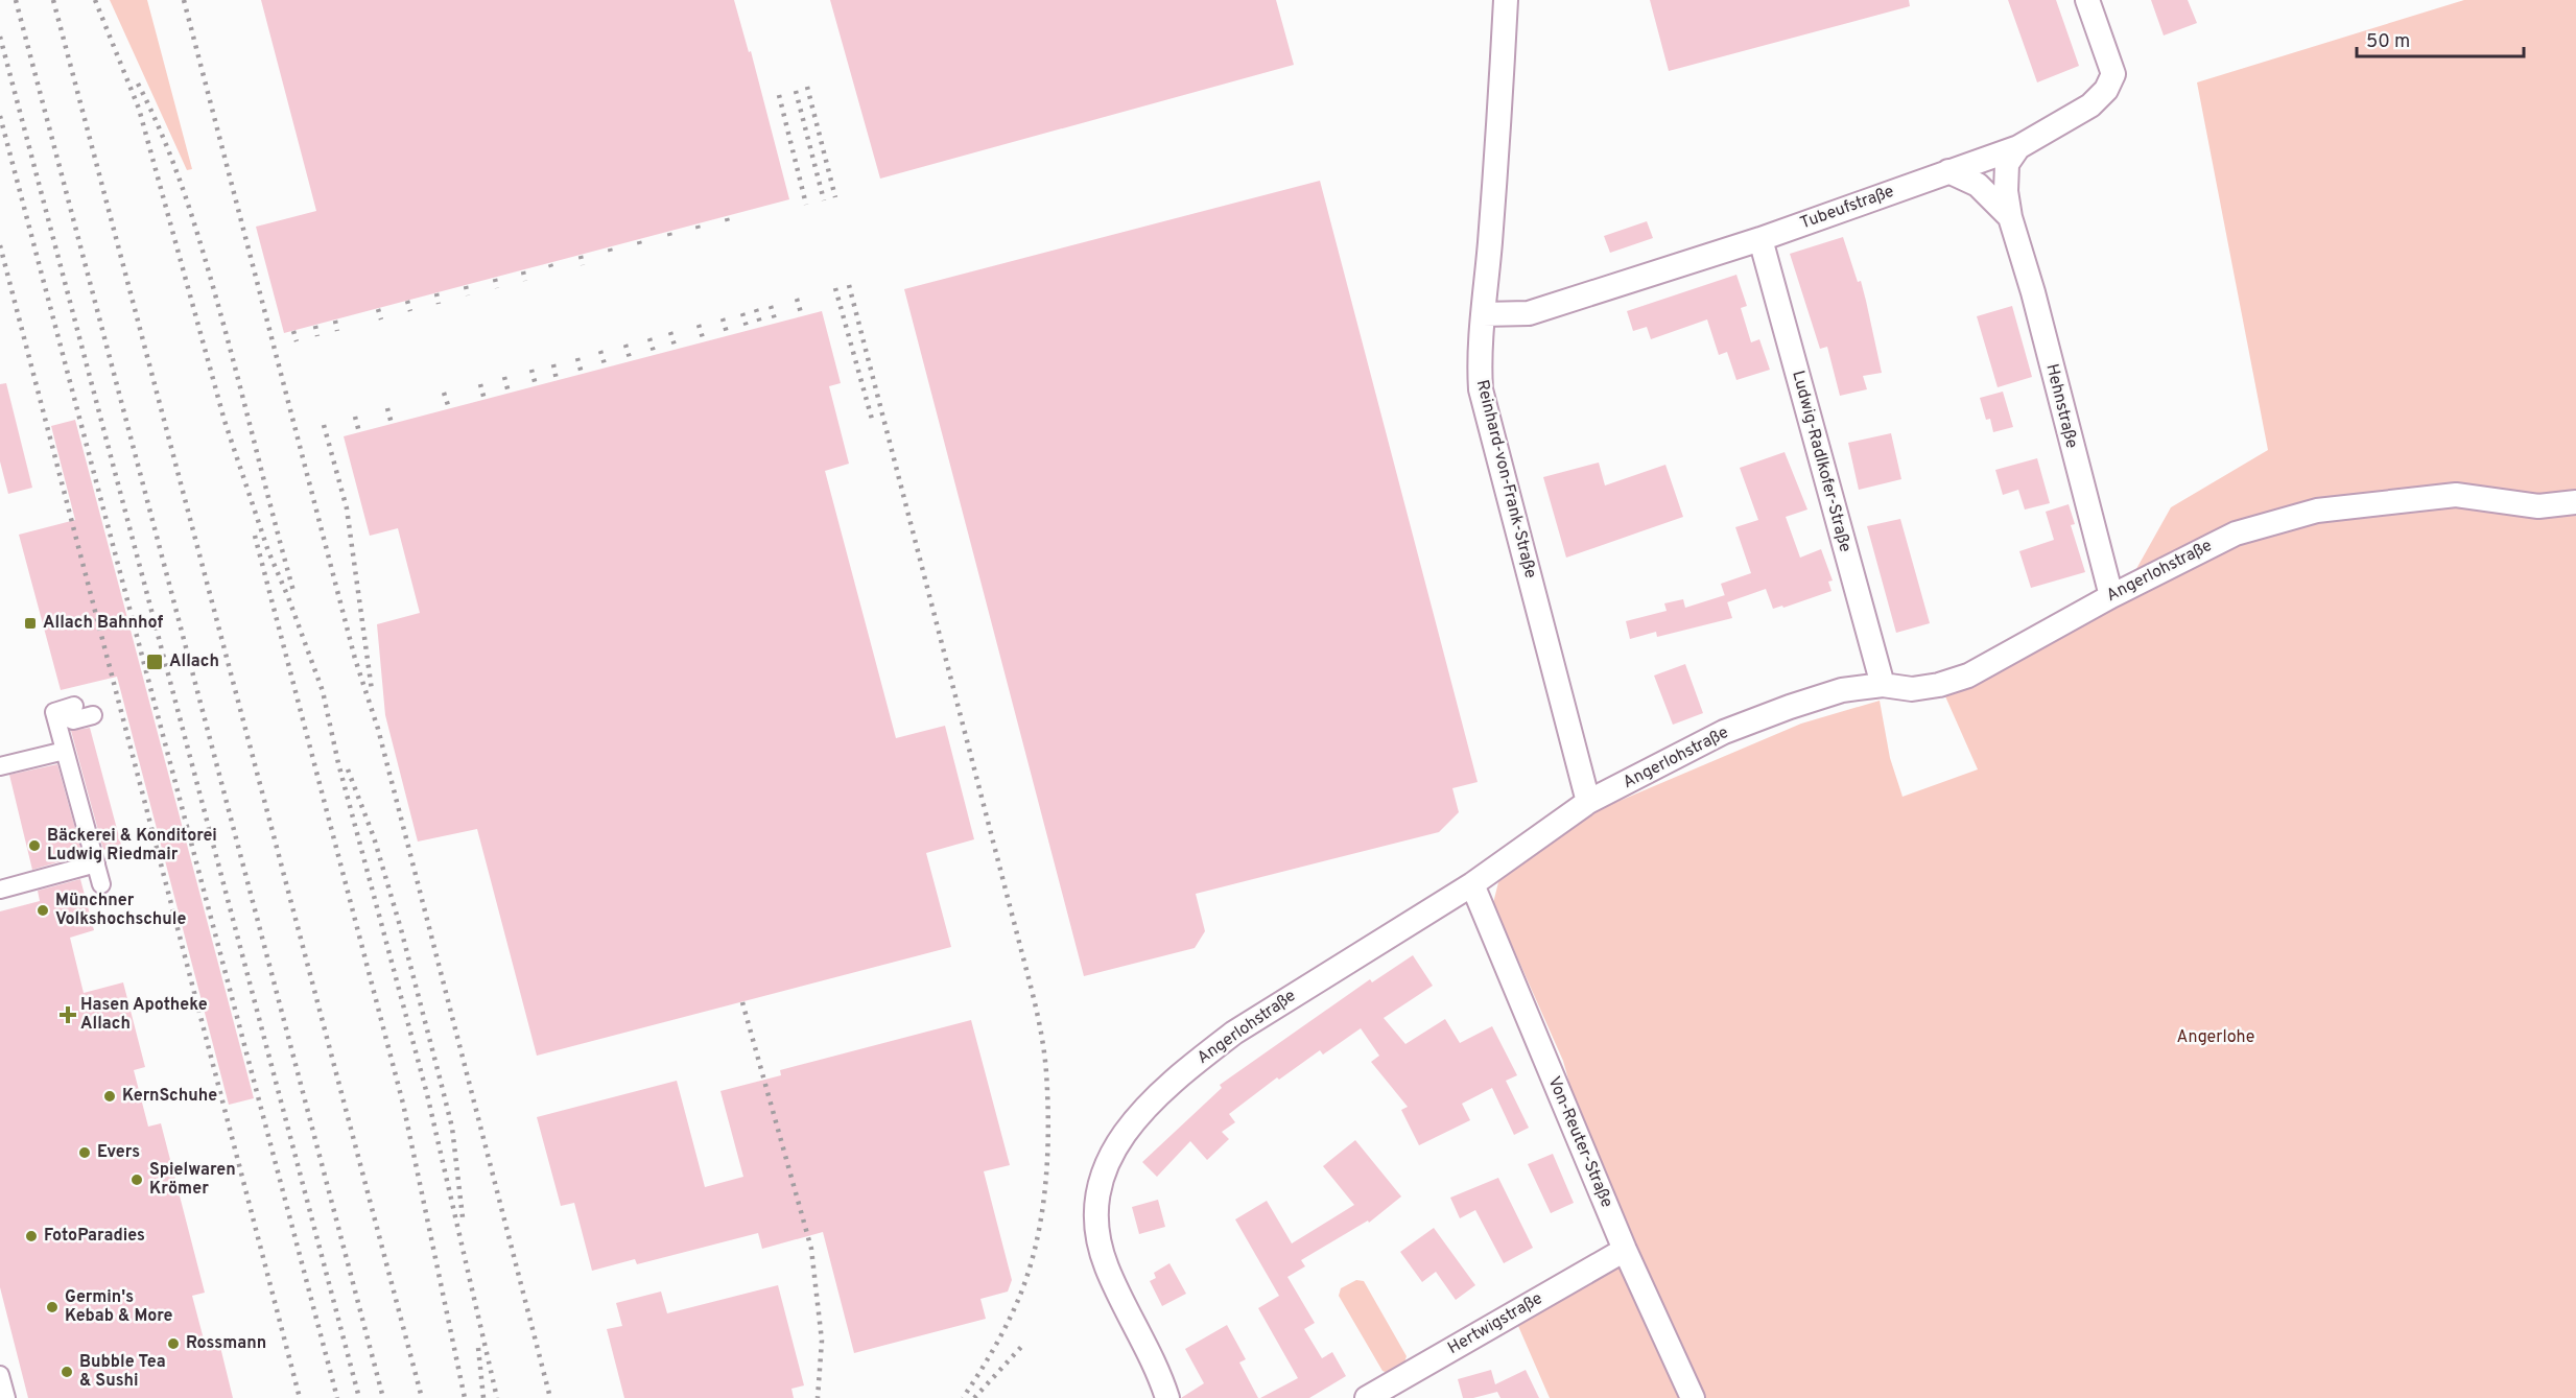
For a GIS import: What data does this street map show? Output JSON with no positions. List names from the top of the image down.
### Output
{
  "streets": {
    "street": [
      "Tubeufstraße",
      "Hehnstraße",
      "Ludwig-Radlkofer-Straße",
      "Reinhard-von-Frank-Straße",
      "Angerlohstraße",
      "Von-Reuter-Straße",
      "Hertwigstraße"
    ]
  },
  "crossings": [
    ["Tubeufstraße", "Hehnstraße"],
    ["Tubeufstraße", "Ludwig-Radlkofer-Straße"],
    ["Tubeufstraße", "Reinhard-von-Frank-Straße"],
    ["Hehnstraße", "Angerlohstraße"],
    ["Ludwig-Radlkofer-Straße", "Angerlohstraße"],
    ["Reinhard-von-Frank-Straße", "Angerlohstraße"],
    ["Angerlohstraße", "Von-Reuter-Straße"],
    ["Von-Reuter-Straße", "Hertwigstraße"]
  ],
  "parks": ["Angerlohe"],
  "places": {
    "transit": ["Allach Bahnhof", "Allach"],
    "other": [
      "Bäckerei & Konditorei Ludwig Riedmair",
      "Münchner Volkshochschule",
      "KernSchuhe",
      "Evers",
      "Spielwaren Krömer",
      "FotoParadies",
      "Germin's Kebab & More",
      "Rossmann",
      "Bubble Tea & Sushi"
    ],
    "health": ["Hasen Apotheke Allach"]
  },
  "scale_bar": "50 m"
}
